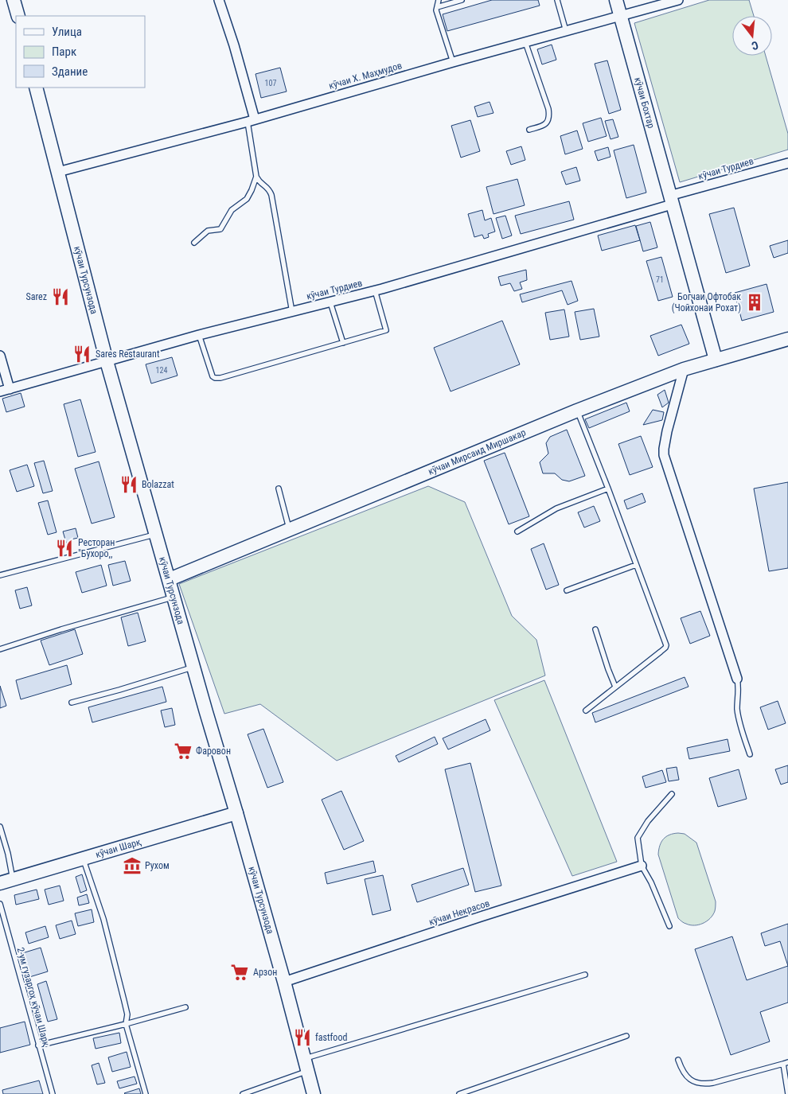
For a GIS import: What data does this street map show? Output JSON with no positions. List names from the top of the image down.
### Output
{
  "streets": {
    "main road": [
      "кӯчаи Бохтар",
      "кӯчаи Турсунзода",
      "кӯчаи Мирсаид Миршакар",
      "кӯчаи Шарқ"
    ],
    "street": ["кӯчаи Х. Маҳмудов", "кӯчаи Турдиев", "кӯчаи Некрасов"],
    "lane": ["2-ум гузаргоҳ кӯчаи Шарқ"]
  },
  "crossings": [
    ["кӯчаи Х. Маҳмудов", "кӯчаи Бохтар"],
    ["кӯчаи Х. Маҳмудов", "кӯчаи Турсунзода"],
    ["кӯчаи Бохтар", "кӯчаи Турдиев"],
    ["кӯчаи Бохтар", "кӯчаи Мирсаид Миршакар"],
    ["кӯчаи Турдиев", "кӯчаи Турсунзода"],
    ["кӯчаи Турсунзода", "кӯчаи Мирсаид Миршакар"],
    ["кӯчаи Турсунзода", "кӯчаи Шарқ"],
    ["кӯчаи Турсунзода", "кӯчаи Некрасов"]
  ],
  "places": {
    "restaurant": [
      "Sarez",
      "Sares Restaurant",
      "Bolazzat",
      "Ресторан \"Бухоро,,",
      "fastfood"
    ],
    "building": ["Богчаи Офтобак (Чойхонаи Рохат)"],
    "supermarket": ["Фаровон", "Арзон"],
    "museum": ["Рухом"]
  },
  "house_numbers": ["107", "71", "124"],
  "legend": ["Улица", "Парк", "Здание"],
  "north": "bottom"
}
